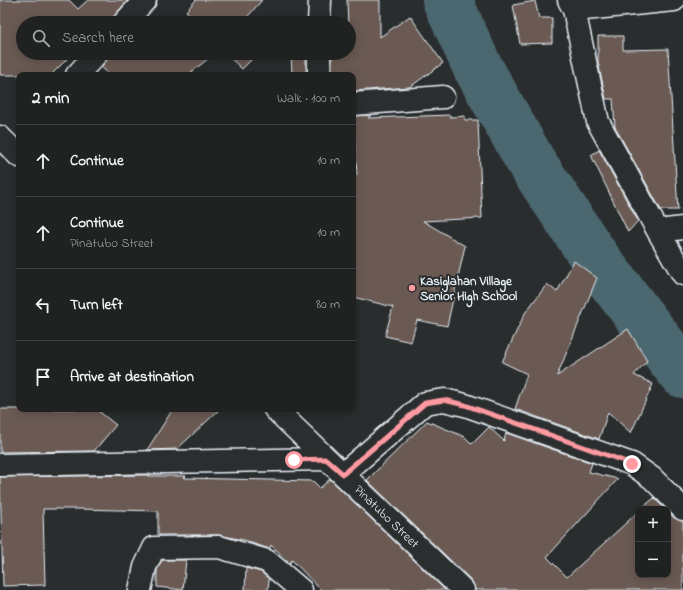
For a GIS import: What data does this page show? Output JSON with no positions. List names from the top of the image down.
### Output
{
  "streets": {
    "street": ["Pinatubo Street"]
  },
  "places": ["Kasiglahan Village Senior High School"],
  "page": {
    "search": "Search here",
    "heading": ["2 min", "Walk · 100 m"],
    "list": [
      ["Continue", "10 m"],
      ["Continue", "Pinatubo Street", "10 m"],
      ["Turn left", "80 m"],
      "Arrive at destination"
    ],
    "map_buttons": ["+", "−"]
  }
}
